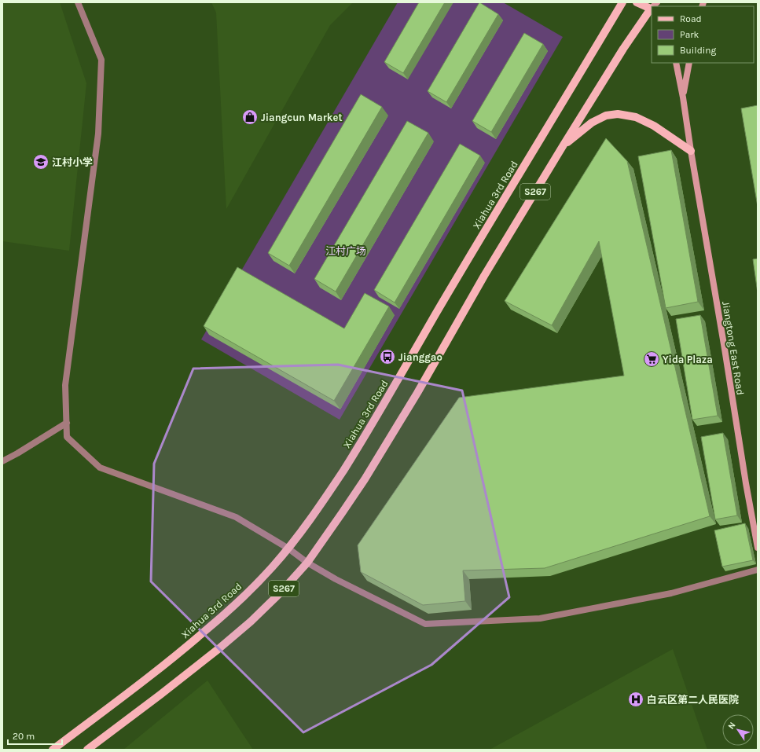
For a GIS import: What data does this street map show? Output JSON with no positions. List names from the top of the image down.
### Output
{
  "streets": {
    "main road": ["S267", "Xiahua 3rd Road"],
    "street": ["Jiangtong East Road"]
  },
  "parks": ["江村广场"],
  "places": {
    "shop": ["Jiangcun Market"],
    "school or university": ["江村小学"],
    "bus stop": ["Jianggao"],
    "supermarket": ["Yida Plaza"],
    "hospital": ["白云区第二人民医院"]
  },
  "legend": ["Road", "Park", "Building"],
  "scale_bar": "20 m",
  "north": "top left"
}
